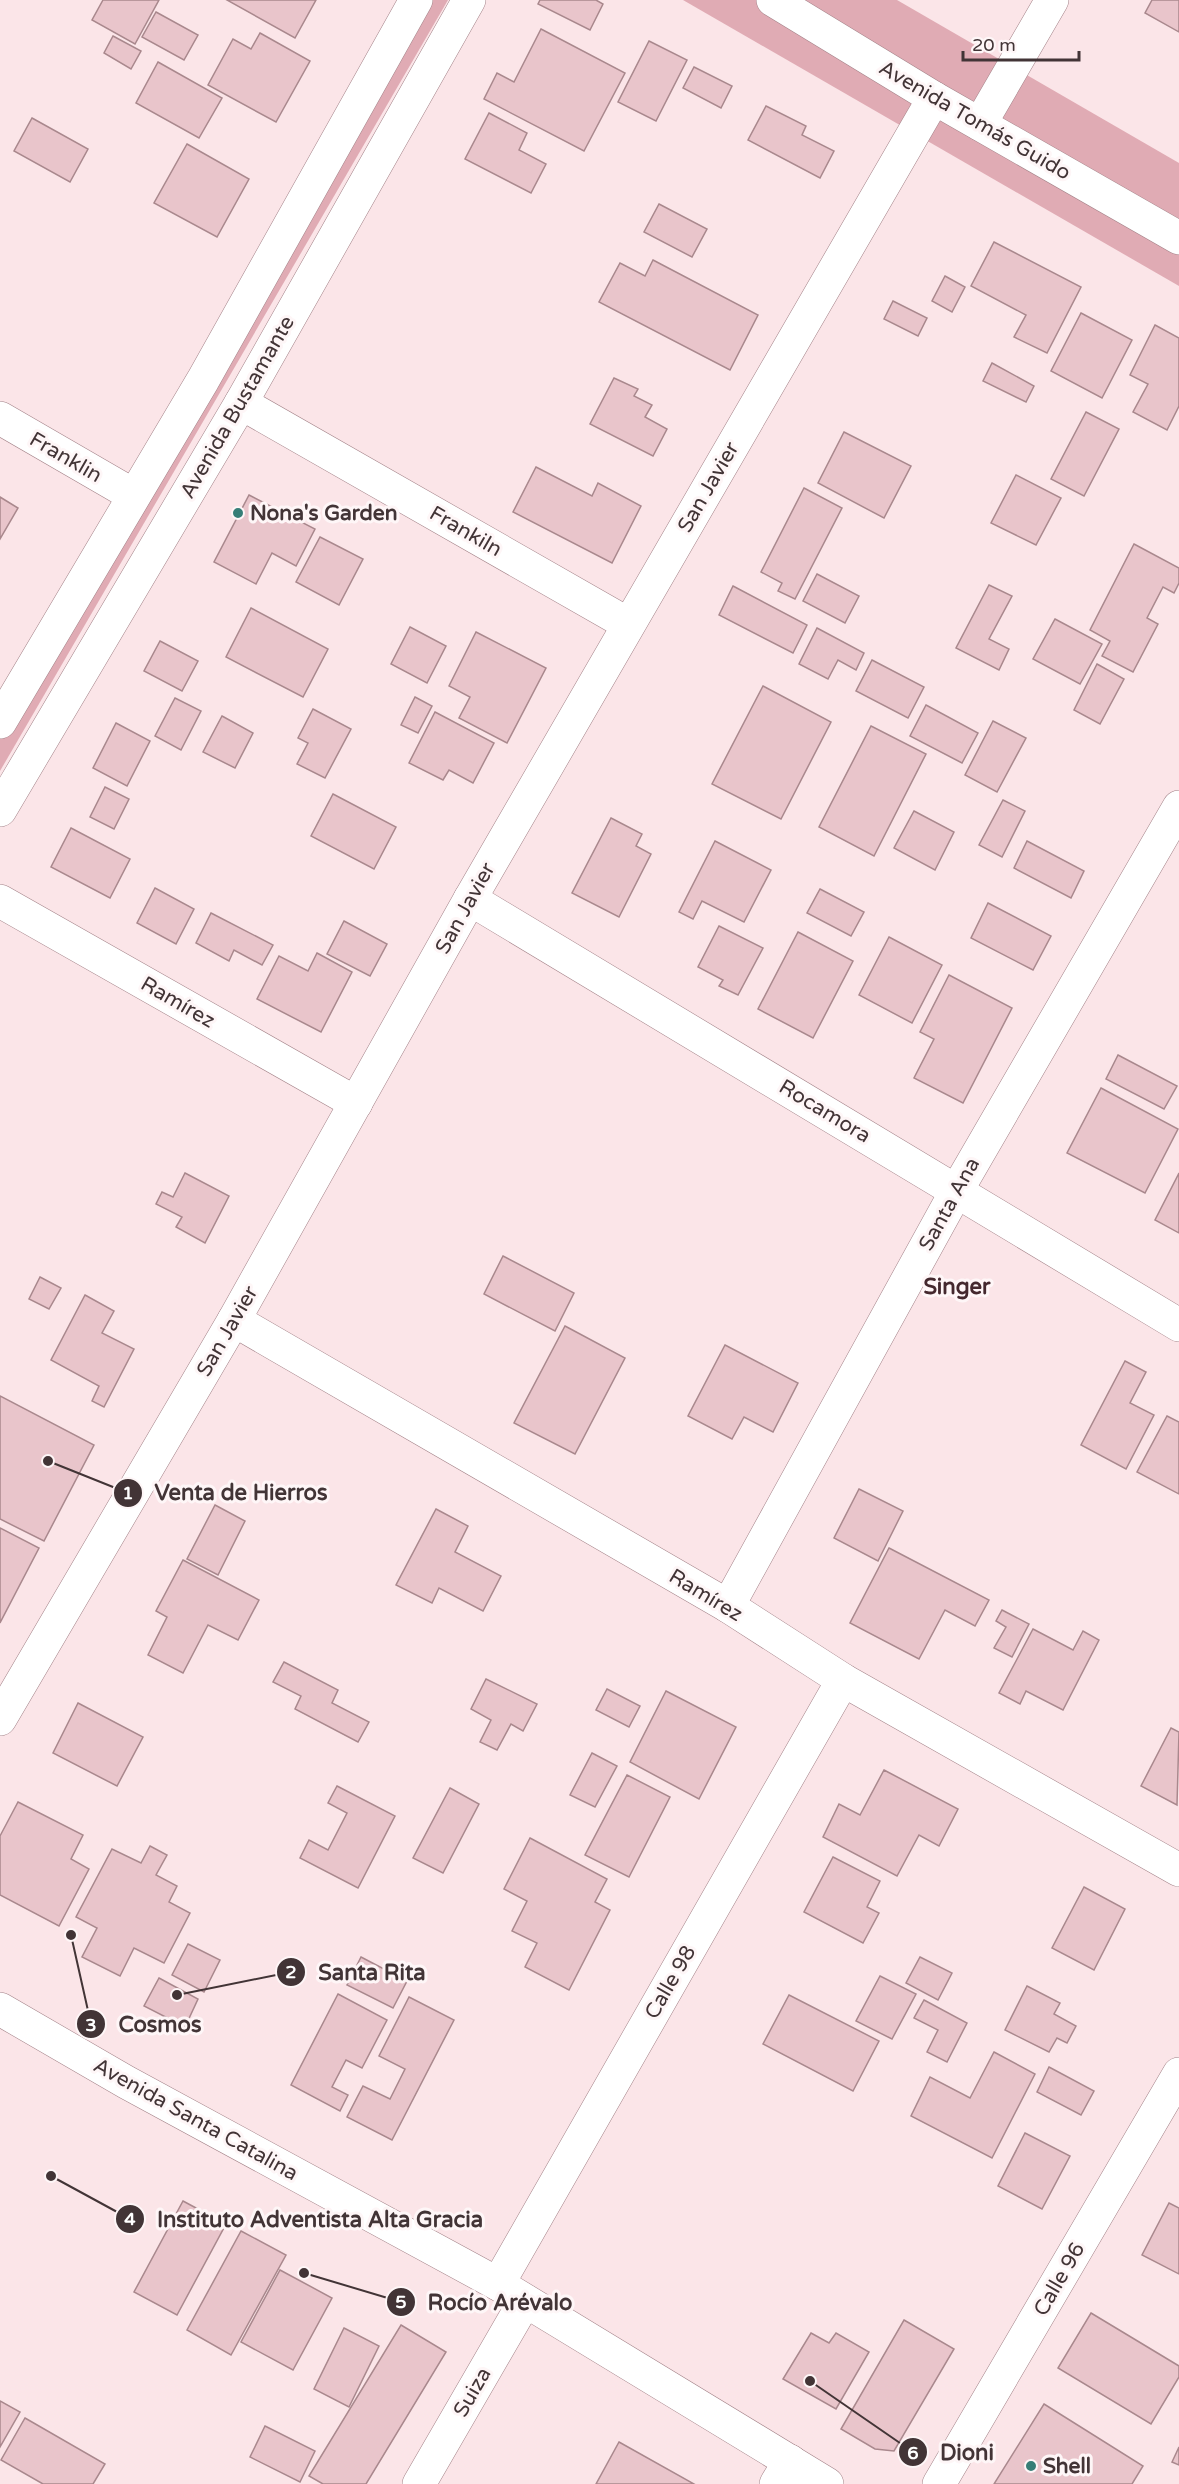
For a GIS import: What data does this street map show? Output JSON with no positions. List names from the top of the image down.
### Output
{
  "streets": {
    "street": [
      "Avenida Tomás Guido",
      "Avenida Bustamante",
      "Franklin",
      "San Javier",
      "Frankiln",
      "Ramírez",
      "Rocamora",
      "Santa Ana",
      "Calle 98",
      "Avenida Santa Catalina",
      "Calle 96",
      "Suiza"
    ]
  },
  "crossings": [
    ["Avenida Tomás Guido", "San Javier"],
    ["Avenida Bustamante", "Franklin"],
    ["Avenida Bustamante", "Frankiln"],
    ["San Javier", "Frankiln"],
    ["San Javier", "Ramírez"],
    ["San Javier", "Rocamora"],
    ["Ramírez", "Santa Ana"],
    ["Ramírez", "Calle 98"],
    ["Rocamora", "Santa Ana"],
    ["Calle 98", "Avenida Santa Catalina"],
    ["Calle 98", "Suiza"],
    ["Avenida Santa Catalina", "Suiza"]
  ],
  "districts": ["Singer"],
  "places": [
    "Nona's Garden",
    "Venta de Hierros",
    "Cosmos",
    "Santa Rita",
    "Instituto Adventista Alta Gracia",
    "Rocío Arévalo",
    "Dioni",
    "Shell"
  ],
  "scale_bar": "20 m"
}
